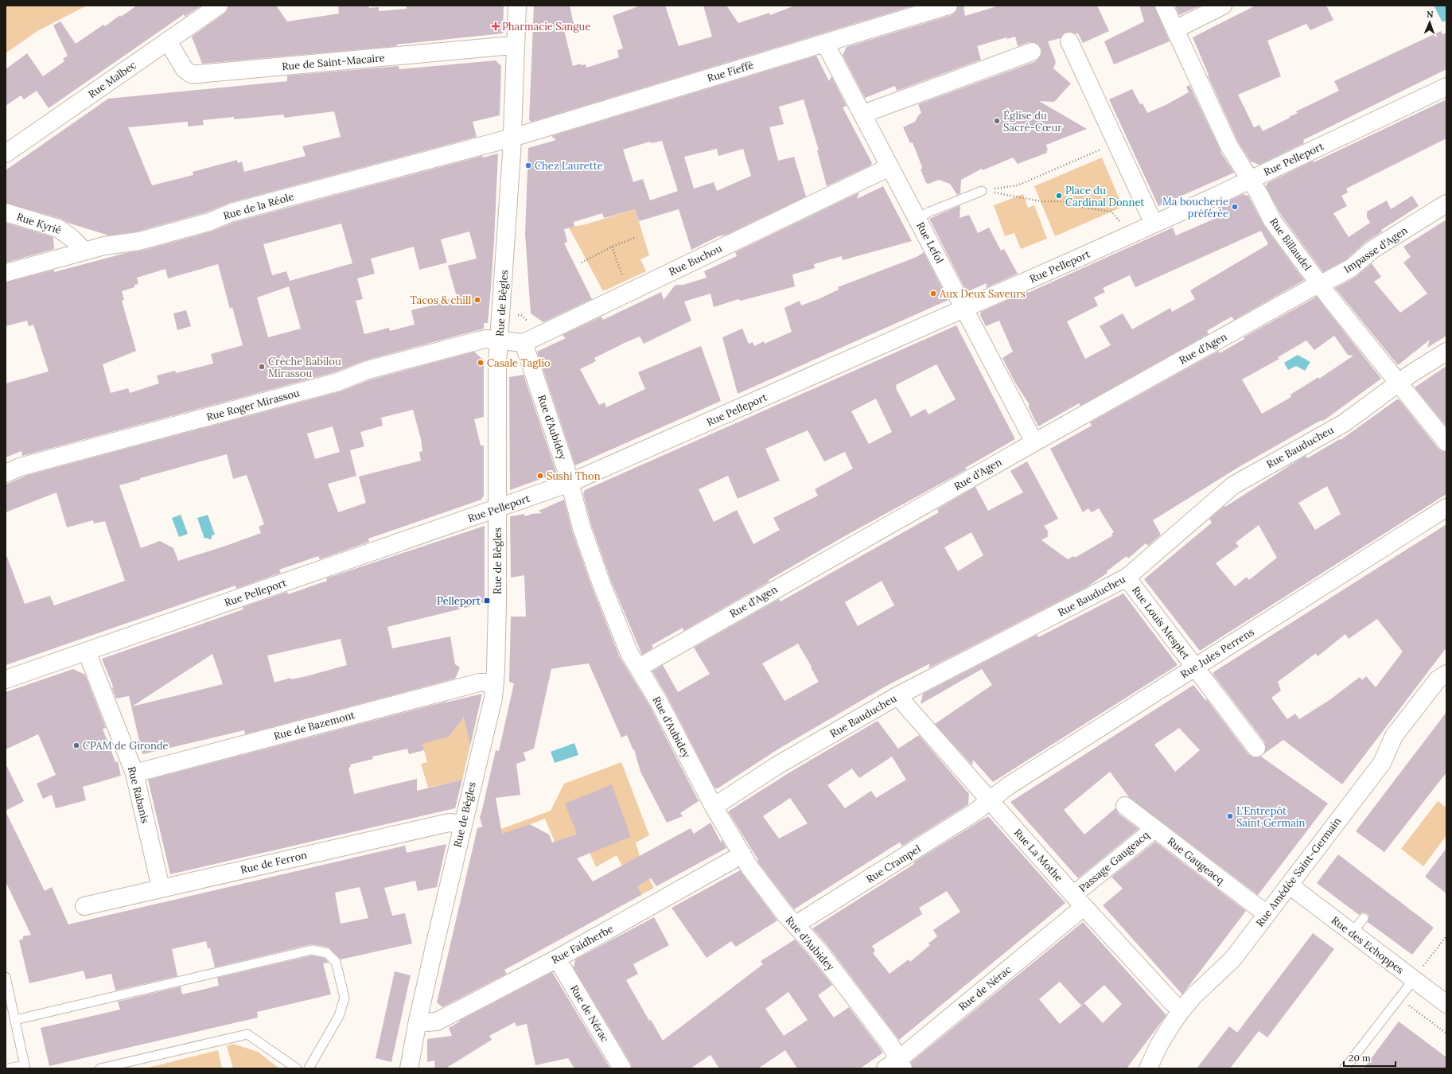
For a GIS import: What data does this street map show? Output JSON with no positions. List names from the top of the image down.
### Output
{
  "streets": {
    "street": [
      "Rue de Saint-Macaire",
      "Rue Fieffé",
      "Rue Malbec",
      "Rue Pelleport",
      "Rue de la Réole",
      "Rue Kyrié",
      "Rue Lefol",
      "Rue Billaudel",
      "Impasse d'Agen",
      "Rue Buchou",
      "Rue de Bègles",
      "Rue d'Agen",
      "Rue Roger Mirassou",
      "Rue d'Aubidey",
      "Rue Bauducheu",
      "Rue Louis Mesplet",
      "Rue Jules Perrens",
      "Rue de Bazemont",
      "Rue Rabanis",
      "Rue La Mothe",
      "Rue Gaugeacq",
      "Passage Gaugeacq",
      "Rue de Ferron",
      "Rue Crampel",
      "Rue Amédée Saint-Germain",
      "Rue Faidherbe",
      "Rue des Echoppes",
      "Rue de Nérac"
    ]
  },
  "crossings": [
    ["Rue de Saint-Macaire", "Rue Malbec"],
    ["Rue de Saint-Macaire", "Rue de Bègles"],
    ["Rue Fieffé", "Rue de la Réole"],
    ["Rue Fieffé", "Rue Lefol"],
    ["Rue Fieffé", "Rue de Bègles"],
    ["Rue Pelleport", "Rue Lefol"],
    ["Rue Pelleport", "Rue Billaudel"],
    ["Rue Pelleport", "Rue de Bègles"],
    ["Rue Pelleport", "Rue d'Aubidey"],
    ["Rue Pelleport", "Rue Rabanis"],
    ["Rue de la Réole", "Rue Kyrié"],
    ["Rue de la Réole", "Rue de Bègles"],
    ["Rue Lefol", "Rue Buchou"],
    ["Rue Lefol", "Rue d'Agen"],
    ["Rue Billaudel", "Impasse d'Agen"],
    ["Rue Billaudel", "Rue d'Agen"],
    ["Rue Billaudel", "Rue Bauducheu"],
    ["Impasse d'Agen", "Rue d'Agen"],
    ["Rue Buchou", "Rue d'Aubidey"],
    ["Rue de Bègles", "Rue Roger Mirassou"],
    ["Rue de Bègles", "Rue de Bazemont"],
    ["Rue de Bègles", "Rue de Ferron"],
    ["Rue de Bègles", "Rue Faidherbe"],
    ["Rue d'Agen", "Rue d'Aubidey"],
    ["Rue d'Aubidey", "Rue Bauducheu"],
    ["Rue d'Aubidey", "Rue Crampel"],
    ["Rue d'Aubidey", "Rue Faidherbe"],
    ["Rue d'Aubidey", "Rue de Nérac"],
    ["Rue Bauducheu", "Rue Louis Mesplet"],
    ["Rue Bauducheu", "Rue La Mothe"],
    ["Rue Louis Mesplet", "Rue Jules Perrens"],
    ["Rue Jules Perrens", "Rue La Mothe"],
    ["Rue Jules Perrens", "Rue Crampel"],
    ["Rue de Bazemont", "Rue Rabanis"],
    ["Rue Rabanis", "Rue de Ferron"],
    ["Rue La Mothe", "Passage Gaugeacq"],
    ["Rue La Mothe", "Rue Crampel"],
    ["Rue La Mothe", "Rue Amédée Saint-Germain"],
    ["Rue La Mothe", "Rue de Nérac"],
    ["Rue Gaugeacq", "Passage Gaugeacq"],
    ["Rue Gaugeacq", "Rue Amédée Saint-Germain"],
    ["Passage Gaugeacq", "Rue de Nérac"],
    ["Rue Amédée Saint-Germain", "Rue des Echoppes"],
    ["Rue Faidherbe", "Rue de Nérac"]
  ],
  "places": {
    "health": ["Pharmacie Sangue"],
    "other": [
      "Église du Sacré-Cœur",
      "Chez Laurette",
      "Place du Cardinal Donnet",
      "Ma boucherie préférée",
      "Aux Deux Saveurs",
      "Tacos & chill",
      "Casale Taglio",
      "Crèche Babilou Mirassou",
      "Sushi Thon",
      "CPAM de Gironde",
      "L'Entrepôt Saint Germain"
    ],
    "transit": ["Pelleport"]
  },
  "scale_bar": "20 m",
  "north": "top"
}
